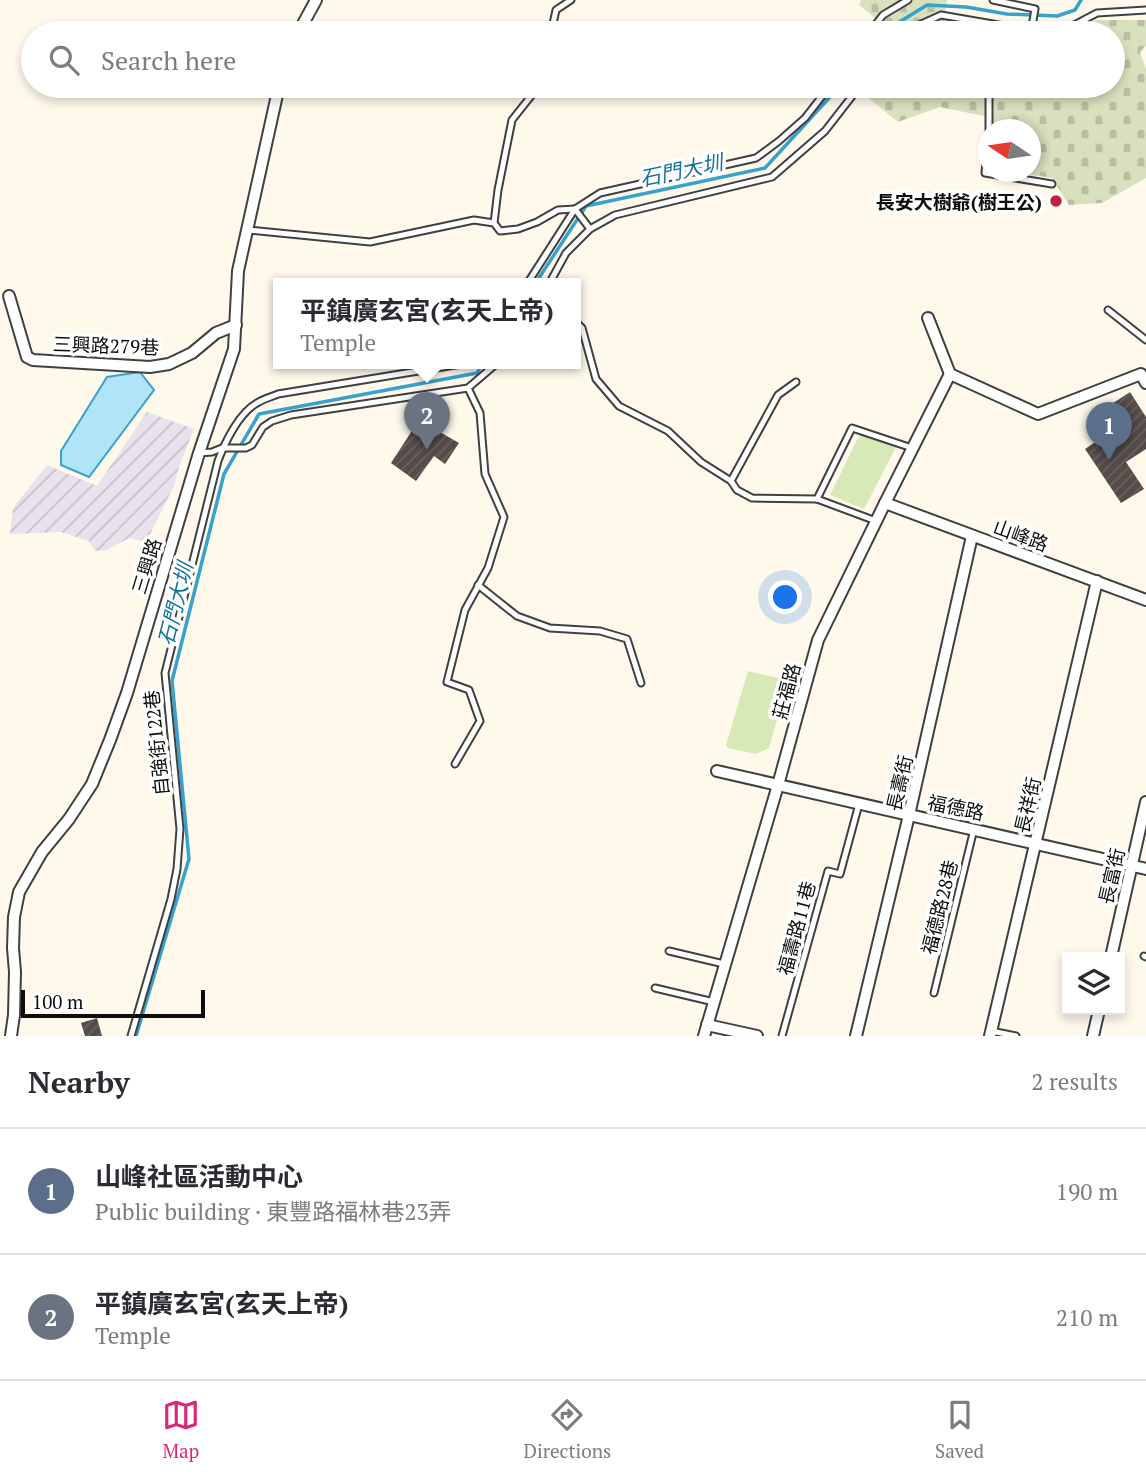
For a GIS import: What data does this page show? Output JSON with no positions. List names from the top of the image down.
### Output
{
  "streets": {
    "street": [
      "三興路279巷",
      "山峰路",
      "三興路",
      "莊福路",
      "長壽街",
      "長祥街",
      "福德路",
      "長富街"
    ],
    "lane": ["自強街122巷", "福德路28巷", "福壽路11巷"]
  },
  "crossings": [
    ["三興路279巷", "三興路"],
    ["山峰路", "莊福路"],
    ["山峰路", "長壽街"],
    ["山峰路", "長祥街"],
    ["莊福路", "福德路"],
    ["長壽街", "福德路"],
    ["長祥街", "福德路"],
    ["福德路", "長富街"],
    ["福德路", "福德路28巷"],
    ["福德路", "福壽路11巷"]
  ],
  "water": ["石門大圳"],
  "places": ["長安大樹爺(樹王公)"],
  "scale_bar": "100 m",
  "north": "left",
  "page": {
    "search": "Search here",
    "popup": ["平鎮廣玄宮(玄天上帝)", "Temple"],
    "pins": ["2", "1"],
    "scale": "100 m",
    "heading": ["Nearby", "2 results"],
    "list": [
      {
        "mark": "1",
        "name": "山峰社區活動中心",
        "note": "Public building · 東豐路福林巷23弄",
        "value": "190 m"
      },
      {
        "mark": "2",
        "name": "平鎮廣玄宮(玄天上帝)",
        "note": "Temple",
        "value": "210 m"
      }
    ],
    "nav": ["Map", "Directions", "Saved"]
  }
}
